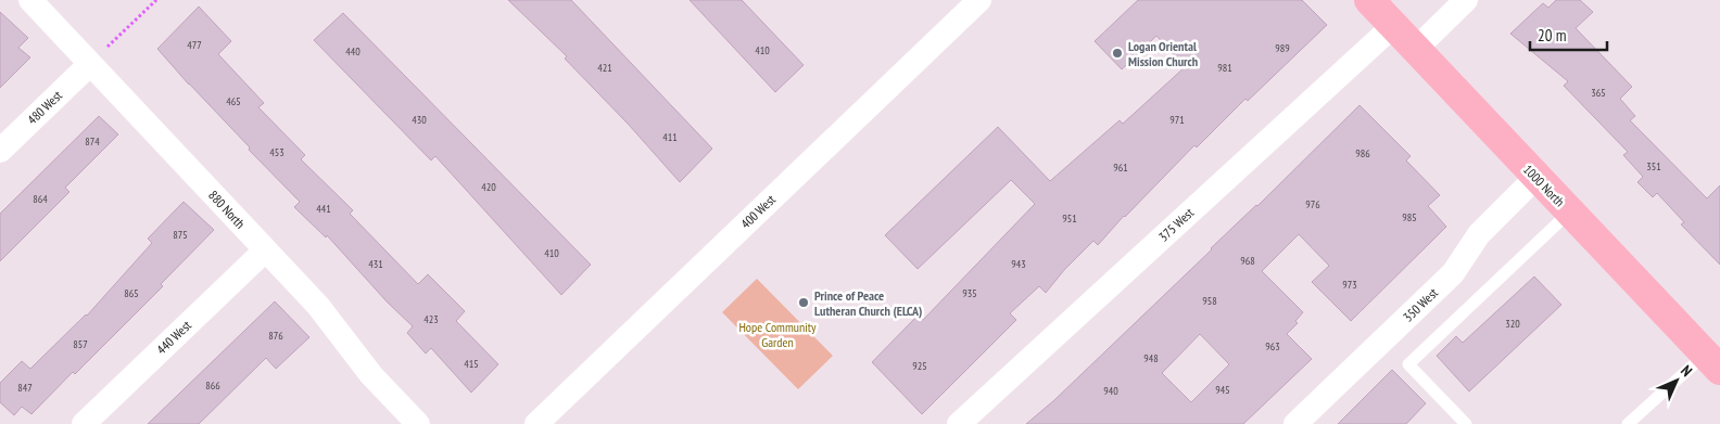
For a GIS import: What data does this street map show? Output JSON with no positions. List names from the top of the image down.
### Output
{
  "streets": {
    "street": [
      "480 West",
      "1000 North",
      "880 North",
      "400 West",
      "375 West",
      "350 West",
      "440 West"
    ]
  },
  "crossings": [
    ["480 West", "880 North"],
    ["1000 North", "375 West"],
    ["1000 North", "350 West"],
    ["880 North", "440 West"]
  ],
  "parks": ["Hope Community Garden"],
  "places": ["Logan Oriental Mission Church", "Prince of Peace Lutheran Church (ELCA)"],
  "house_numbers": [
    "477",
    "989",
    "410",
    "440",
    "421",
    "981",
    "365",
    "465",
    "430",
    "971",
    "411",
    "874",
    "453",
    "986",
    "351",
    "961",
    "420",
    "864",
    "976",
    "441",
    "985",
    "951",
    "875",
    "410",
    "968",
    "431",
    "943",
    "973",
    "865",
    "935",
    "958",
    "423",
    "320",
    "876",
    "857",
    "963",
    "948",
    "415",
    "925",
    "866",
    "847",
    "945",
    "940"
  ],
  "scale_bar": "20 m",
  "north": "top right"
}
